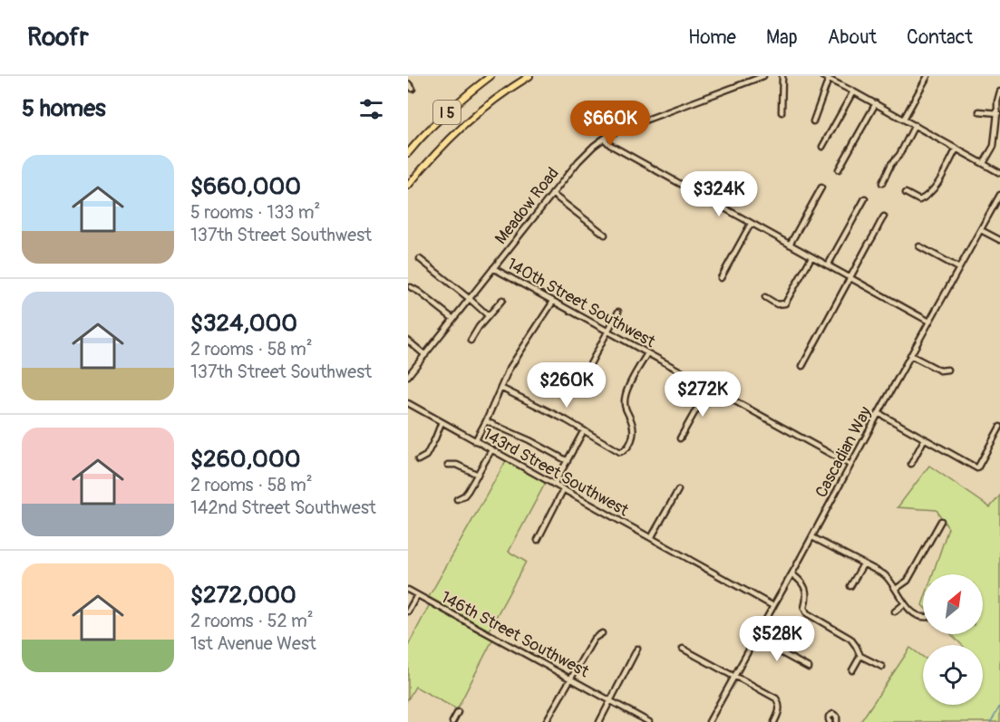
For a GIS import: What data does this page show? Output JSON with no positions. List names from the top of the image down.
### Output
{
  "streets": {
    "highway": ["I 5"],
    "street": [
      "Meadow Road",
      "140th Street Southwest",
      "Cascadian Way",
      "143rd Street Southwest",
      "146th Street Southwest"
    ]
  },
  "crossings": [
    ["Meadow Road", "140th Street Southwest"],
    ["140th Street Southwest", "Cascadian Way"],
    ["Cascadian Way", "143rd Street Southwest"]
  ],
  "north": "top right",
  "page": {
    "header": "Roofr",
    "nav": [
      "Home",
      "Map",
      "About",
      "Contact"
    ],
    "heading": "5 homes",
    "price": [
      "$660K",
      "$324K",
      "$260K",
      "$272K",
      "$528K"
    ],
    "list": [
      {
        "name": "$660,000",
        "note": "5 rooms · 133 m² · 137th Street Southwest"
      },
      {
        "name": "$324,000",
        "note": "2 rooms · 58 m² · 137th Street Southwest"
      },
      {
        "name": "$260,000",
        "note": "2 rooms · 58 m² · 142nd Street Southwest"
      },
      {
        "name": "$272,000",
        "note": "2 rooms · 52 m² · 1st Avenue West"
      }
    ]
  }
}
